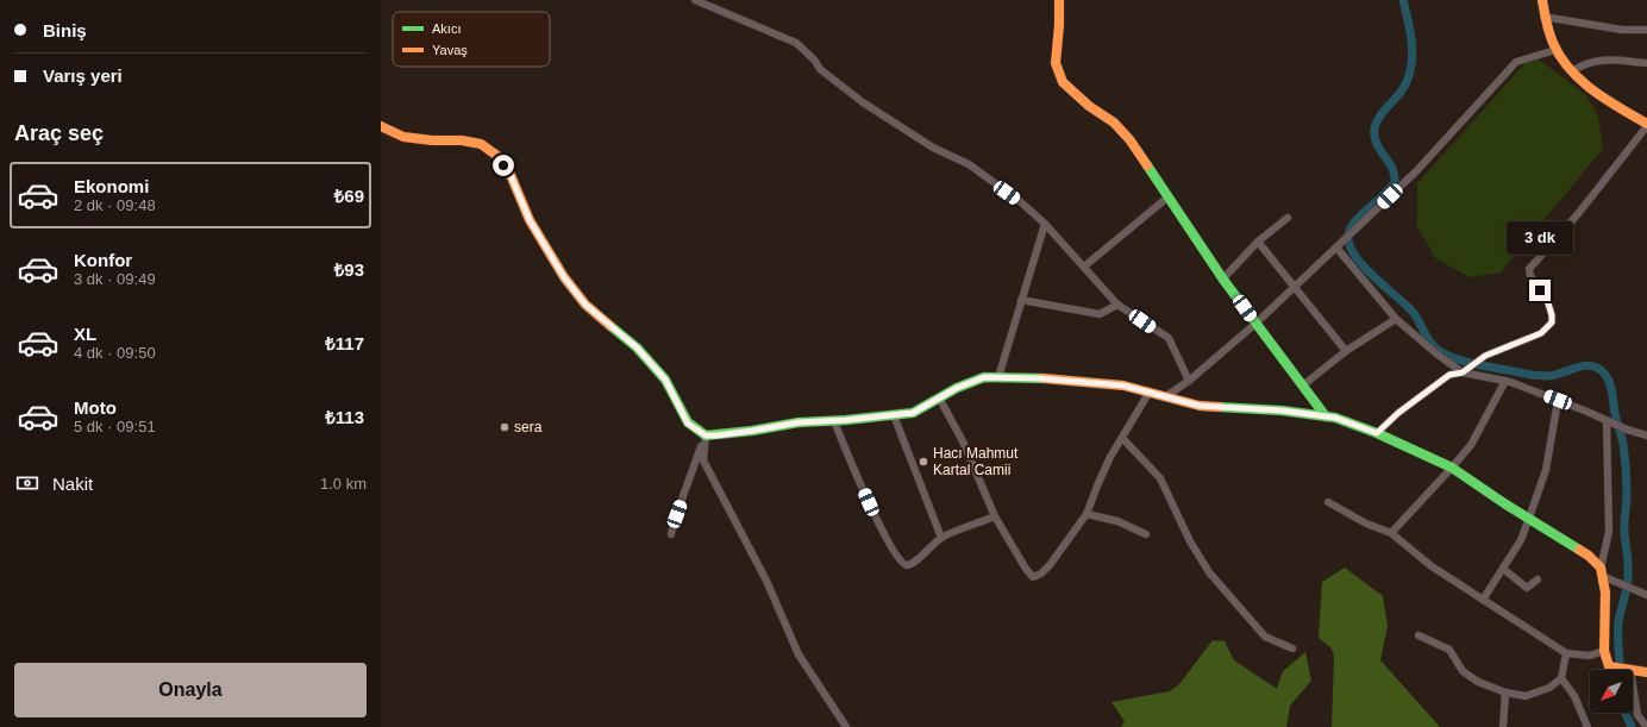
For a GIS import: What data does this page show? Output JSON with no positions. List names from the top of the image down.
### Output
{
  "places": ["sera", "Hacı Mahmut Kartal Camii"],
  "legend": ["Akıcı", "Yavaş"],
  "north": "bottom left",
  "page": {
    "banner": ["Biniş", "Varış yeri"],
    "heading": "Araç seç",
    "list": [
      {
        "name": "Ekonomi",
        "note": "2 dk · 09:48",
        "value": "₺69"
      },
      {
        "name": "Konfor",
        "note": "3 dk · 09:49",
        "value": "₺93"
      },
      {
        "name": "XL",
        "note": "4 dk · 09:50",
        "value": "₺117"
      },
      {
        "name": "Moto",
        "note": "5 dk · 09:51",
        "value": "₺113"
      }
    ],
    "bubble": "3 dk",
    "pay": ["Nakit", "1.0 km"],
    "buttons": "Onayla"
  }
}
